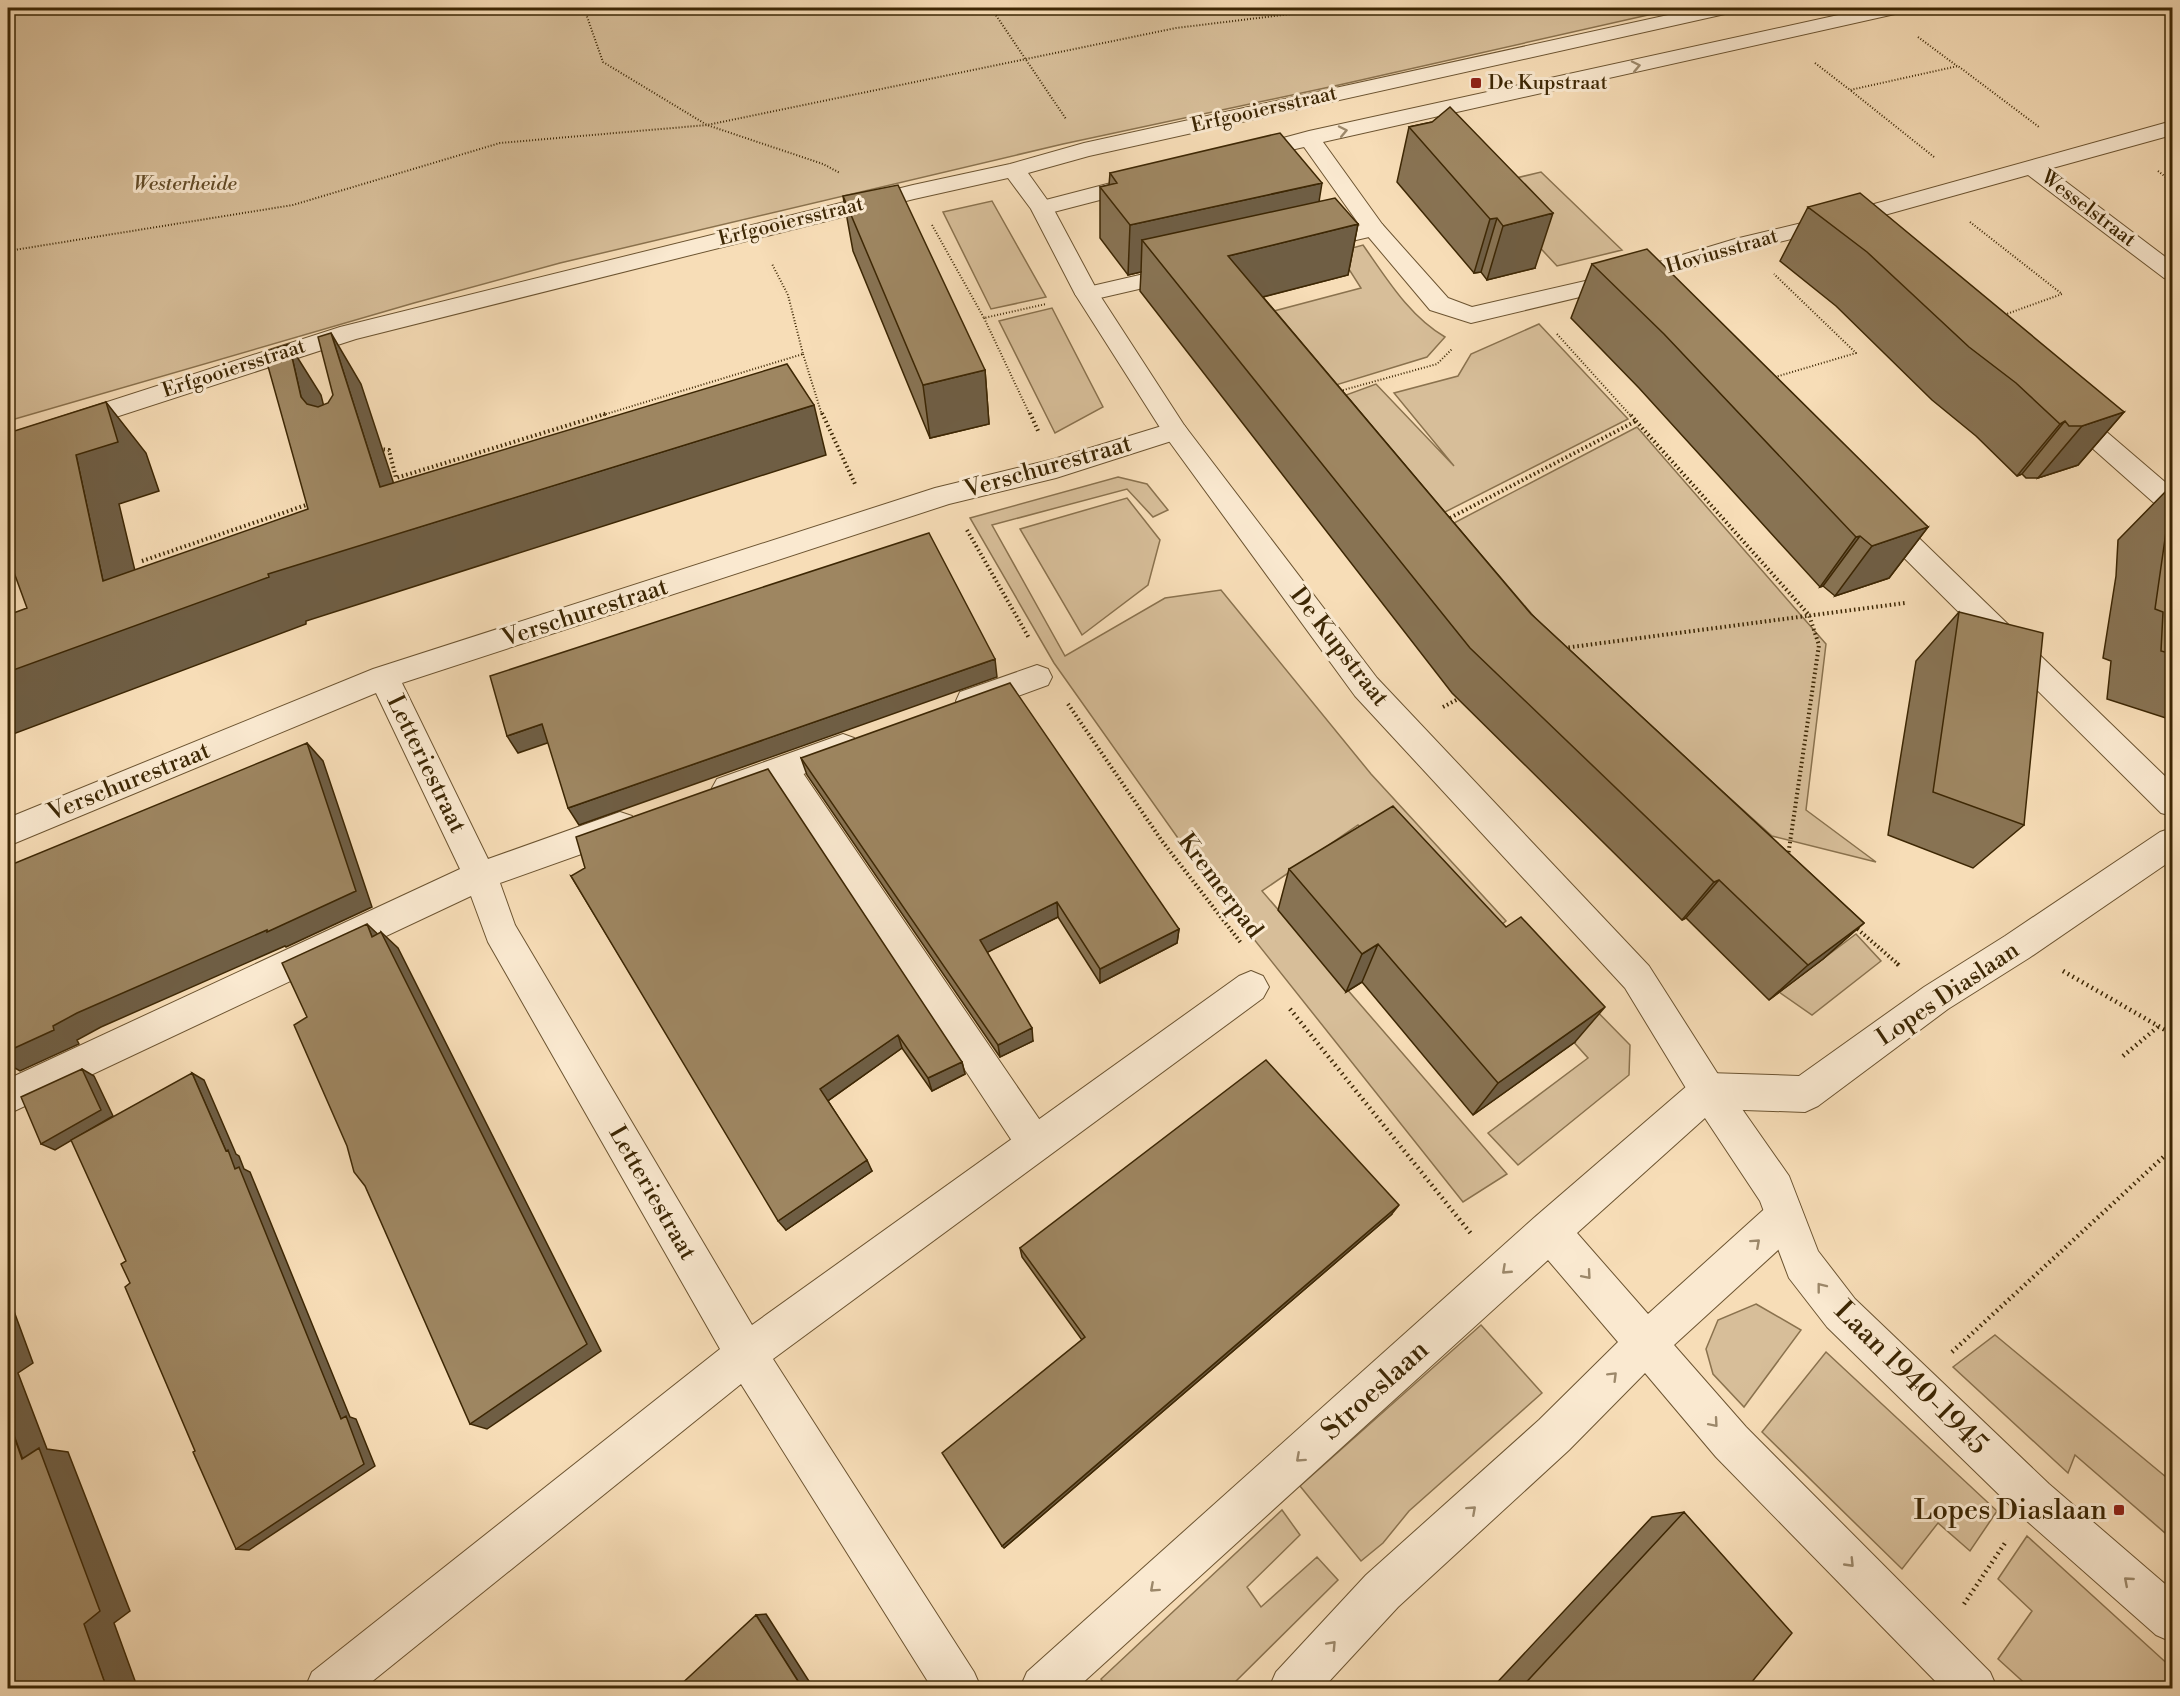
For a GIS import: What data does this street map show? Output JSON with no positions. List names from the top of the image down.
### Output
{
  "streets": {
    "street": [
      "Erfgooiersstraat",
      "Wesselstraat",
      "Hoviusstraat",
      "Verschurestraat",
      "De Kupstraat",
      "Letteriestraat",
      "Lopes Diaslaan",
      "Laan 1940-1945",
      "Stroeslaan"
    ],
    "path": ["Kremerpad"]
  },
  "crossings": [
    ["Erfgooiersstraat", "De Kupstraat"],
    ["Wesselstraat", "Hoviusstraat"],
    ["Verschurestraat", "De Kupstraat"],
    ["Verschurestraat", "Letteriestraat"],
    ["De Kupstraat", "Lopes Diaslaan"],
    ["De Kupstraat", "Laan 1940-1945"],
    ["De Kupstraat", "Stroeslaan"],
    ["Lopes Diaslaan", "Laan 1940-1945"],
    ["Lopes Diaslaan", "Stroeslaan"],
    ["Laan 1940-1945", "Stroeslaan"]
  ],
  "parks": ["Westerheide"],
  "places": {
    "transit": ["De Kupstraat", "Lopes Diaslaan"]
  }
}
